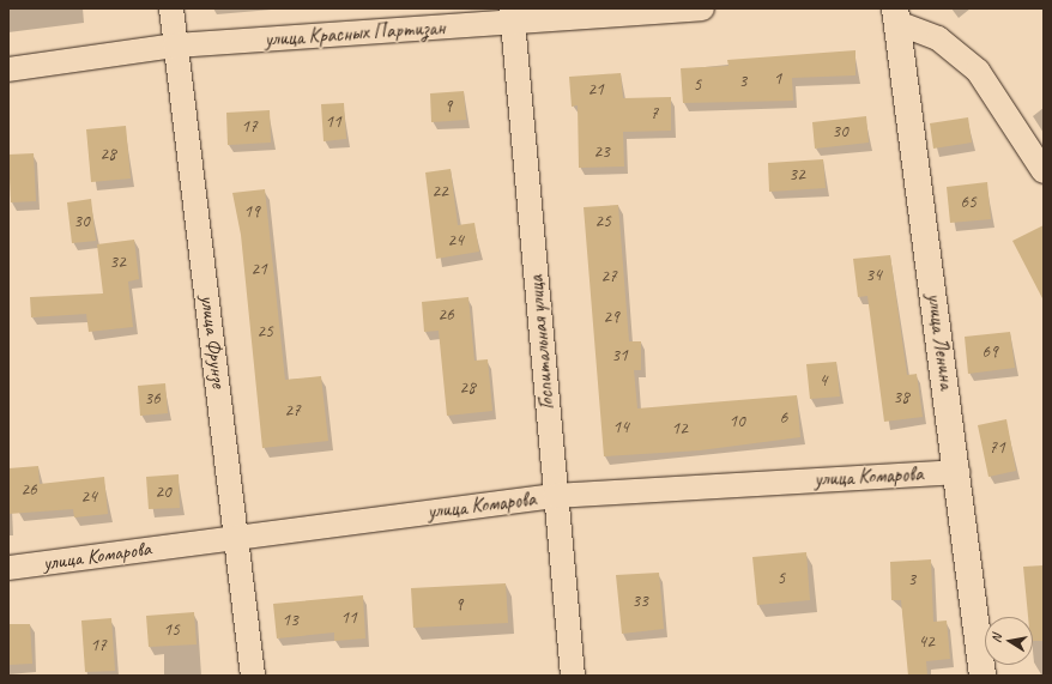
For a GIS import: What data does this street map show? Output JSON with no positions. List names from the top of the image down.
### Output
{
  "streets": {
    "street": [
      "улица Красных Партизан",
      "улица Фрунзе",
      "улица Ленина",
      "Госпитальная улица",
      "улица Комарова"
    ]
  },
  "crossings": [
    ["улица Красных Партизан", "улица Фрунзе"],
    ["улица Красных Партизан", "Госпитальная улица"],
    ["улица Фрунзе", "улица Комарова"],
    ["улица Ленина", "улица Комарова"],
    ["Госпитальная улица", "улица Комарова"]
  ],
  "house_numbers": [
    "1",
    "3",
    "5",
    "21",
    "9",
    "7",
    "11",
    "17",
    "30",
    "23",
    "28",
    "32",
    "22",
    "65",
    "19",
    "30",
    "25",
    "24",
    "32",
    "21",
    "34",
    "27",
    "26",
    "29",
    "25",
    "69",
    "31",
    "4",
    "28",
    "38",
    "36",
    "27",
    "6",
    "10",
    "14",
    "12",
    "71",
    "26",
    "20",
    "24",
    "5",
    "3",
    "33",
    "9",
    "11",
    "13",
    "15",
    "42",
    "17"
  ],
  "north": "left"
}
